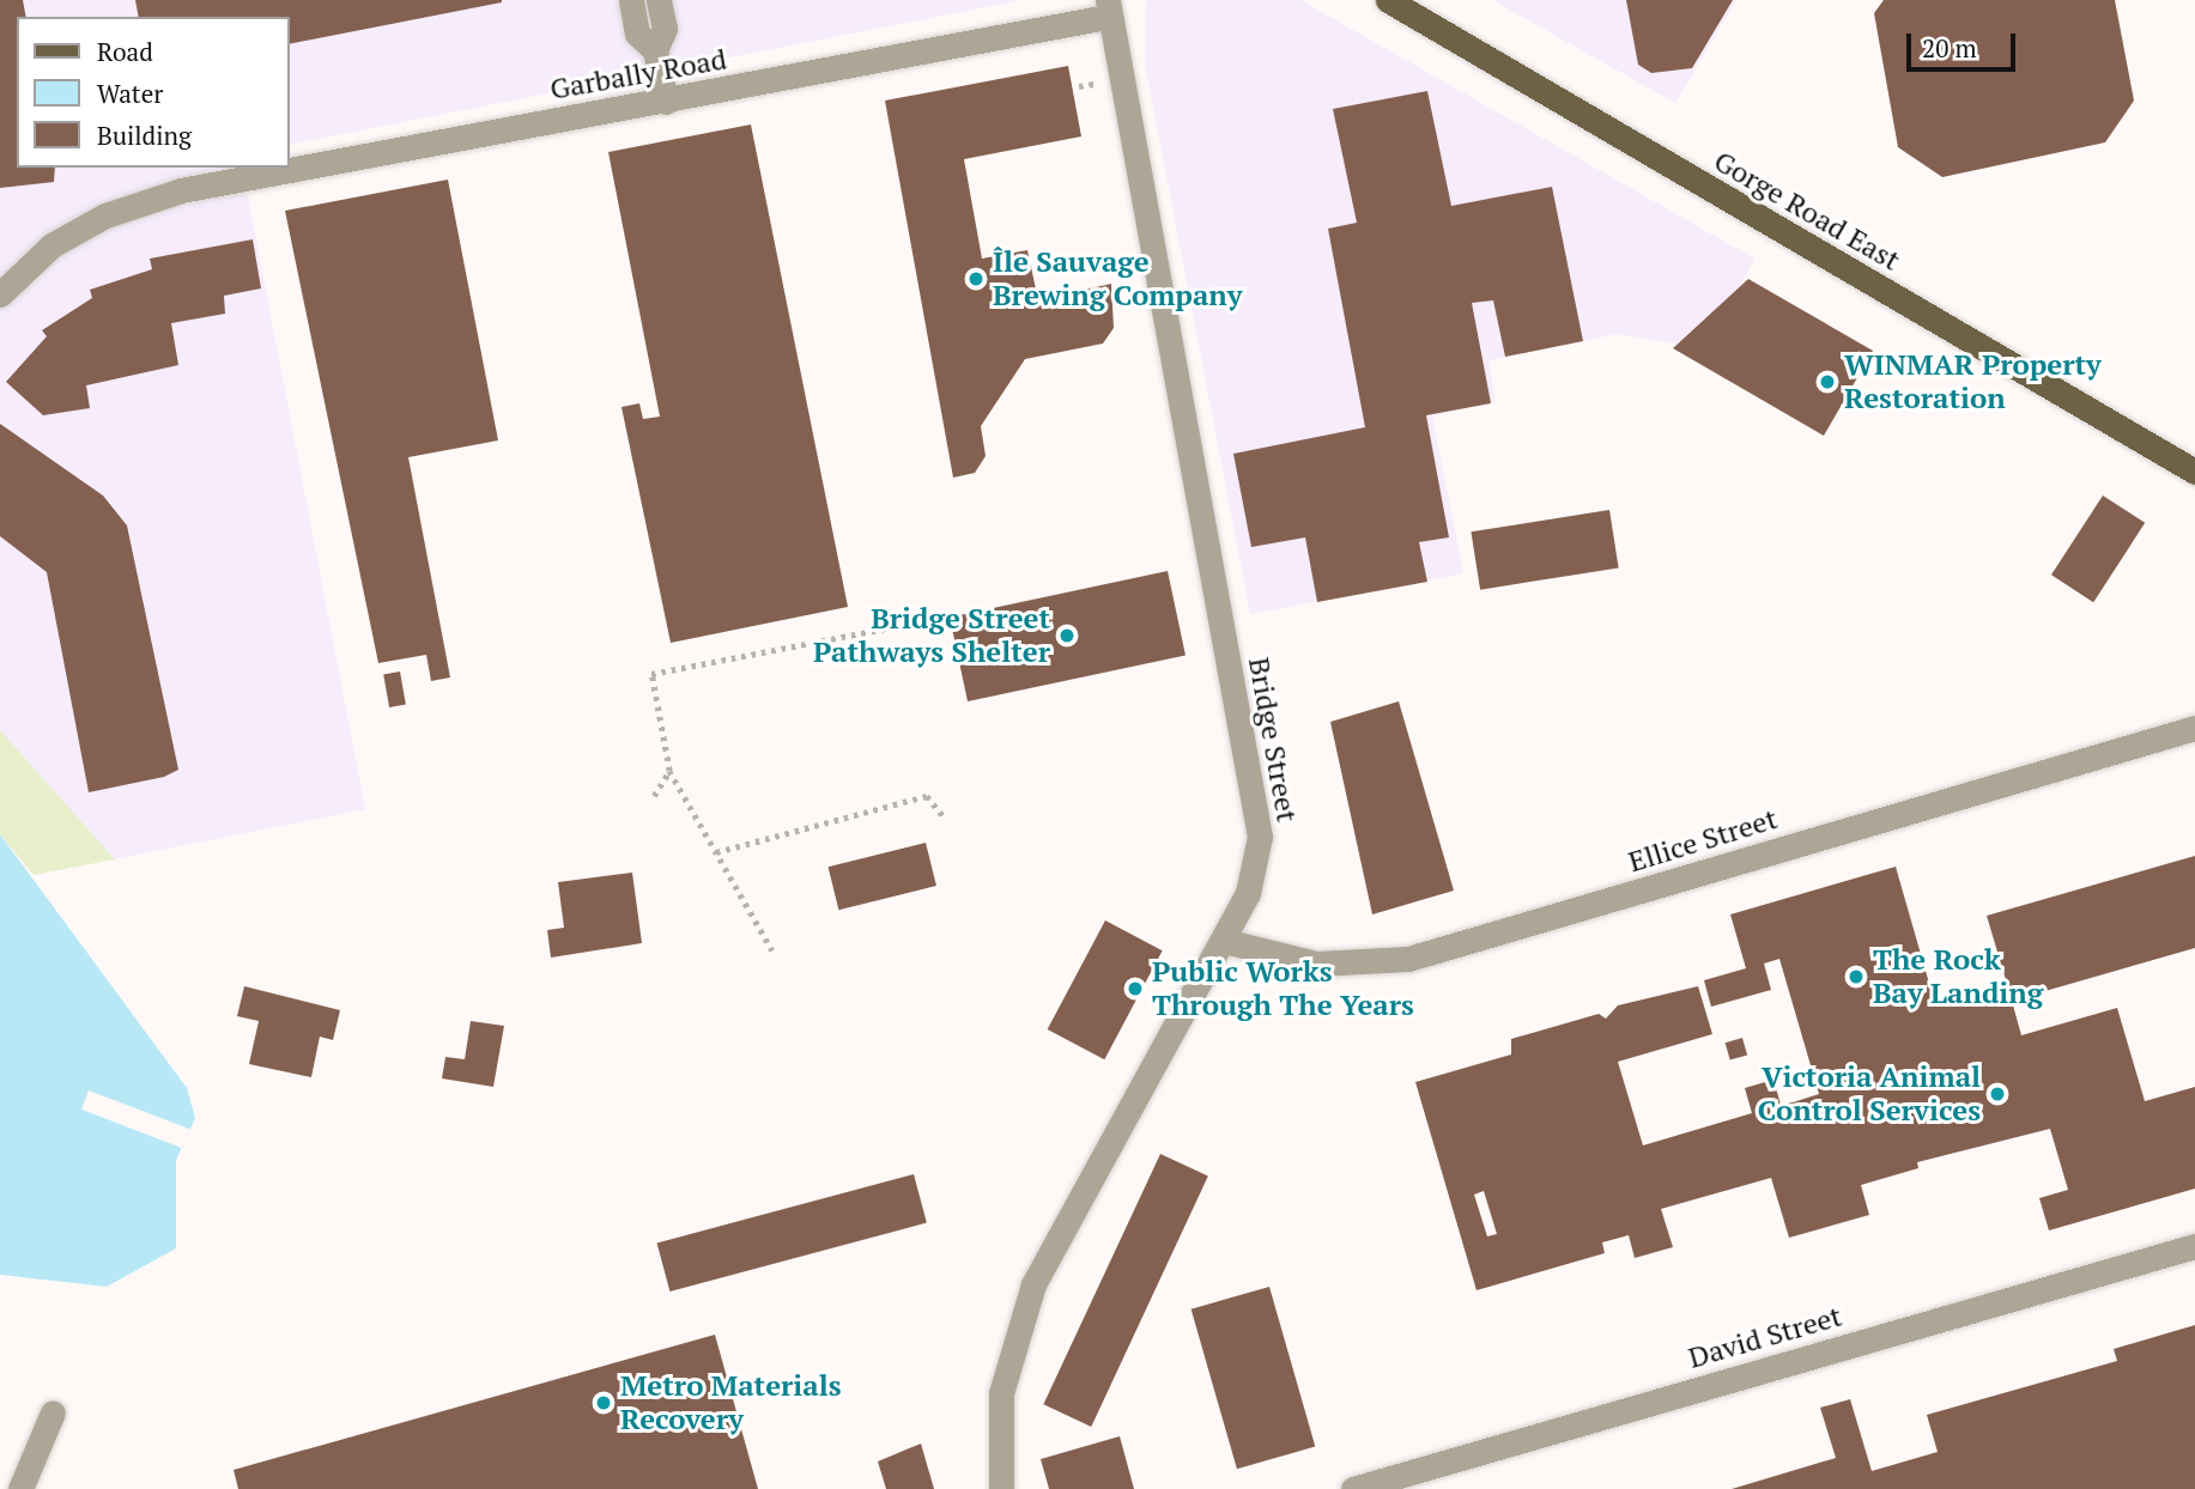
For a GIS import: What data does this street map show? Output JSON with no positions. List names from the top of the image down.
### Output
{
  "streets": {
    "main road": ["Gorge Road East"],
    "street": [
      "Garbally Road",
      "Bridge Street",
      "Ellice Street",
      "David Street"
    ]
  },
  "crossings": [
    ["Garbally Road", "Bridge Street"],
    ["Bridge Street", "Ellice Street"]
  ],
  "places": [
    "Île Sauvage Brewing Company",
    "WINMAR Property Restoration",
    "Bridge Street Pathways Shelter",
    "The Rock Bay Landing",
    "Public Works Through The Years",
    "Victoria Animal Control Services",
    "Metro Materials Recovery"
  ],
  "legend": ["Road", "Water", "Building"],
  "scale_bar": "20 m"
}
